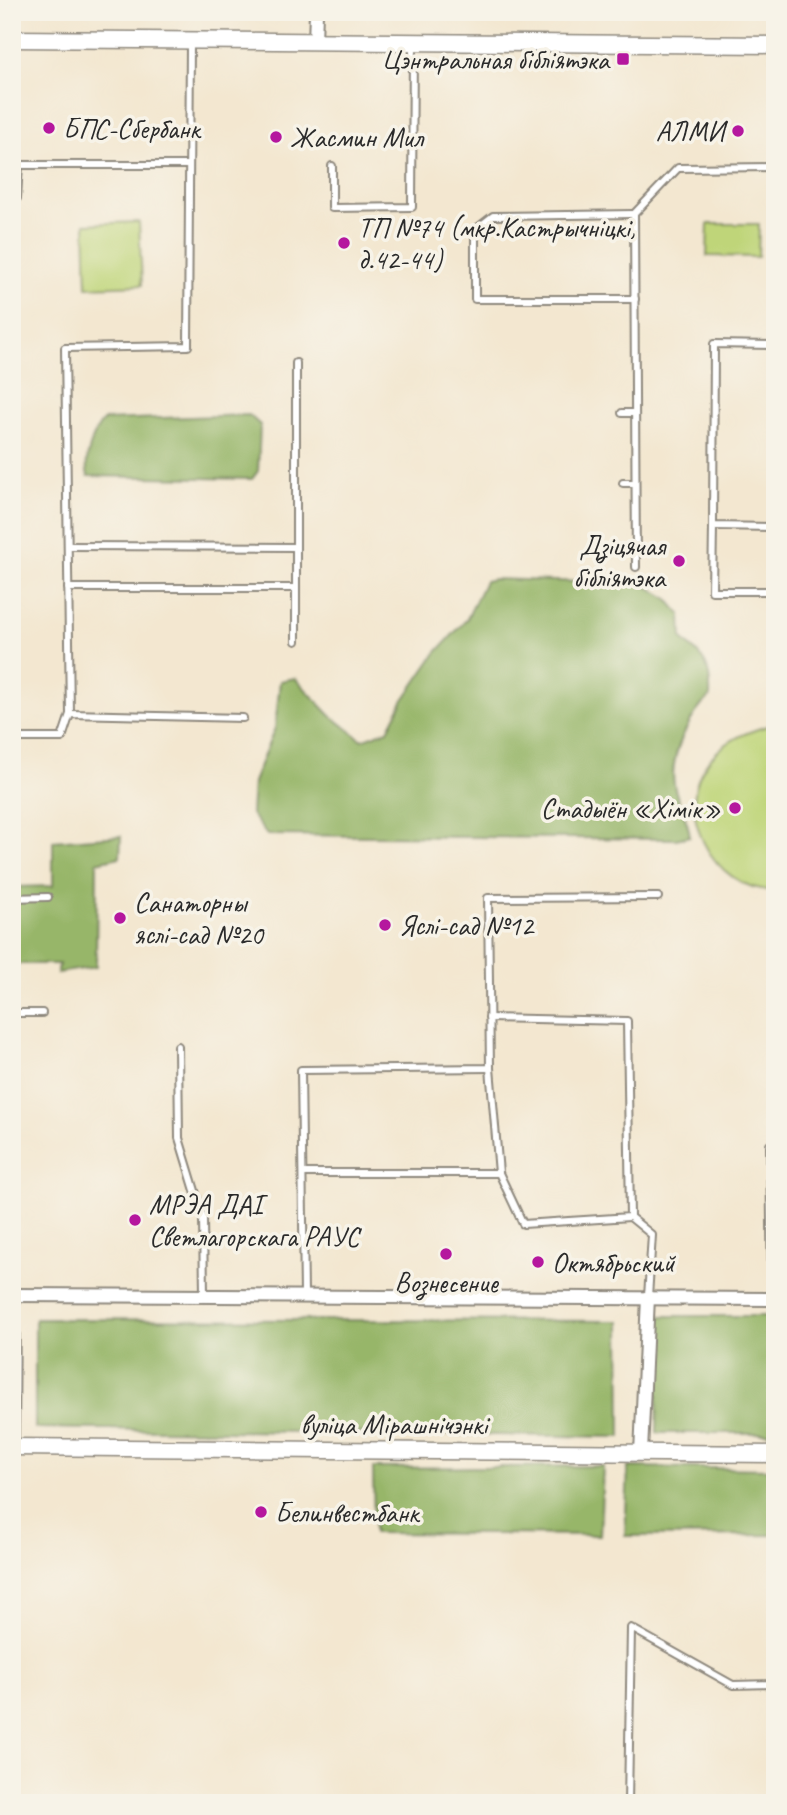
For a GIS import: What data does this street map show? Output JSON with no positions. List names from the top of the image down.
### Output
{
  "streets": {
    "street": ["вуліца Мірашнічэнкі"]
  },
  "places": {
    "transit": ["Цэнтральная бібліятэка"],
    "other": [
      "БПС-Сбербанк",
      "АЛМИ",
      "Жасмин Мил",
      "ТП №74 (мкр.Кастрычніцкі, д.42-44)",
      "Дзіцячая бібліятэка",
      "Стадыён «Хімік»",
      "Санаторны яслі-сад №20",
      "Яслі-сад №12",
      "МРЭА ДАІ Светлагорскага РАУС",
      "Вознесение",
      "Октябрьский",
      "Белинвестбанк"
    ]
  }
}
